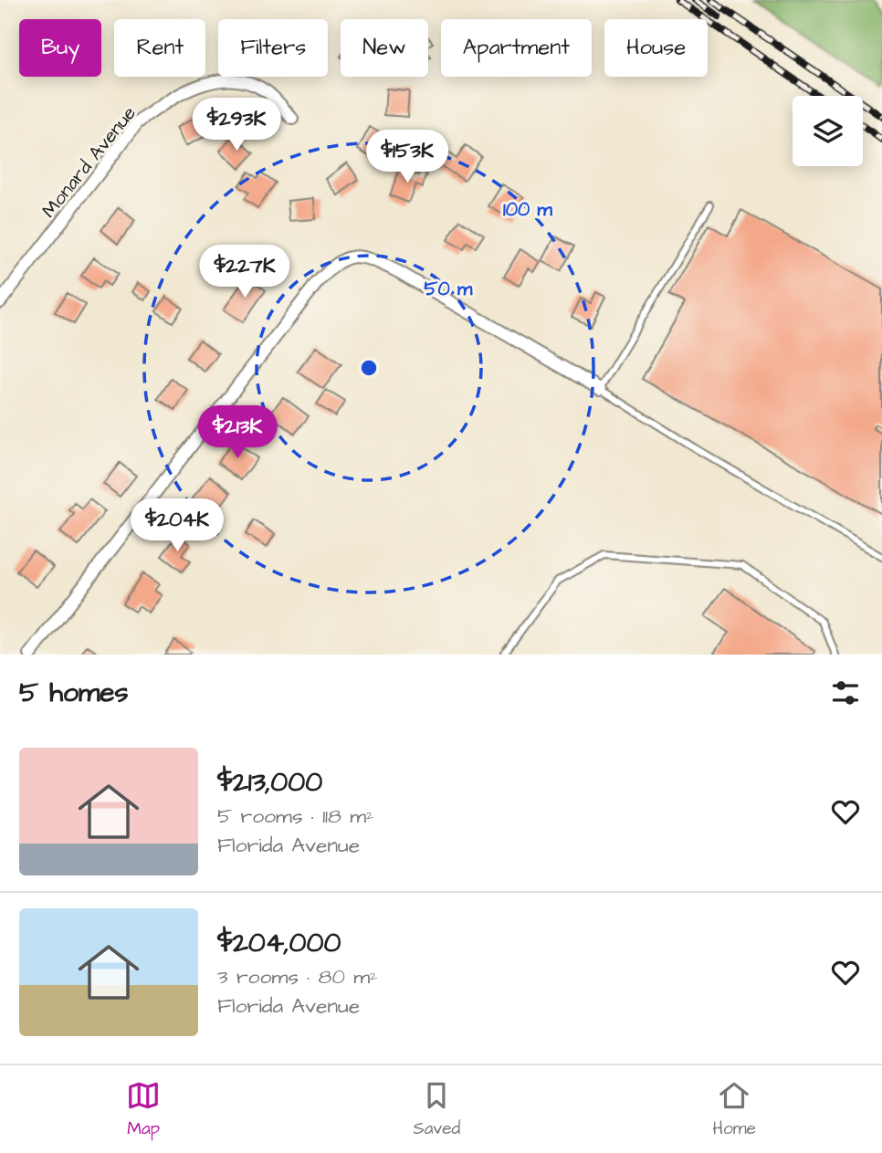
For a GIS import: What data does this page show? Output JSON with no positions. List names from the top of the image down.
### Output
{
  "streets": {
    "street": ["Monard Avenue"]
  },
  "page": {
    "chip": [
      "Buy",
      "Rent",
      "Filters",
      "New",
      "Apartment",
      "House"
    ],
    "price": [
      "$293K",
      "$153K",
      "$227K",
      "$213K",
      "$204K"
    ],
    "heading": "5 homes",
    "list": [
      {
        "name": "$213,000",
        "note": "5 rooms · 118 m² · Florida Avenue"
      },
      {
        "name": "$204,000",
        "note": "3 rooms · 80 m² · Florida Avenue"
      }
    ],
    "tabs": ["Map", "Saved", "Home"]
  },
  "rings": ["100 m", "50 m"]
}
